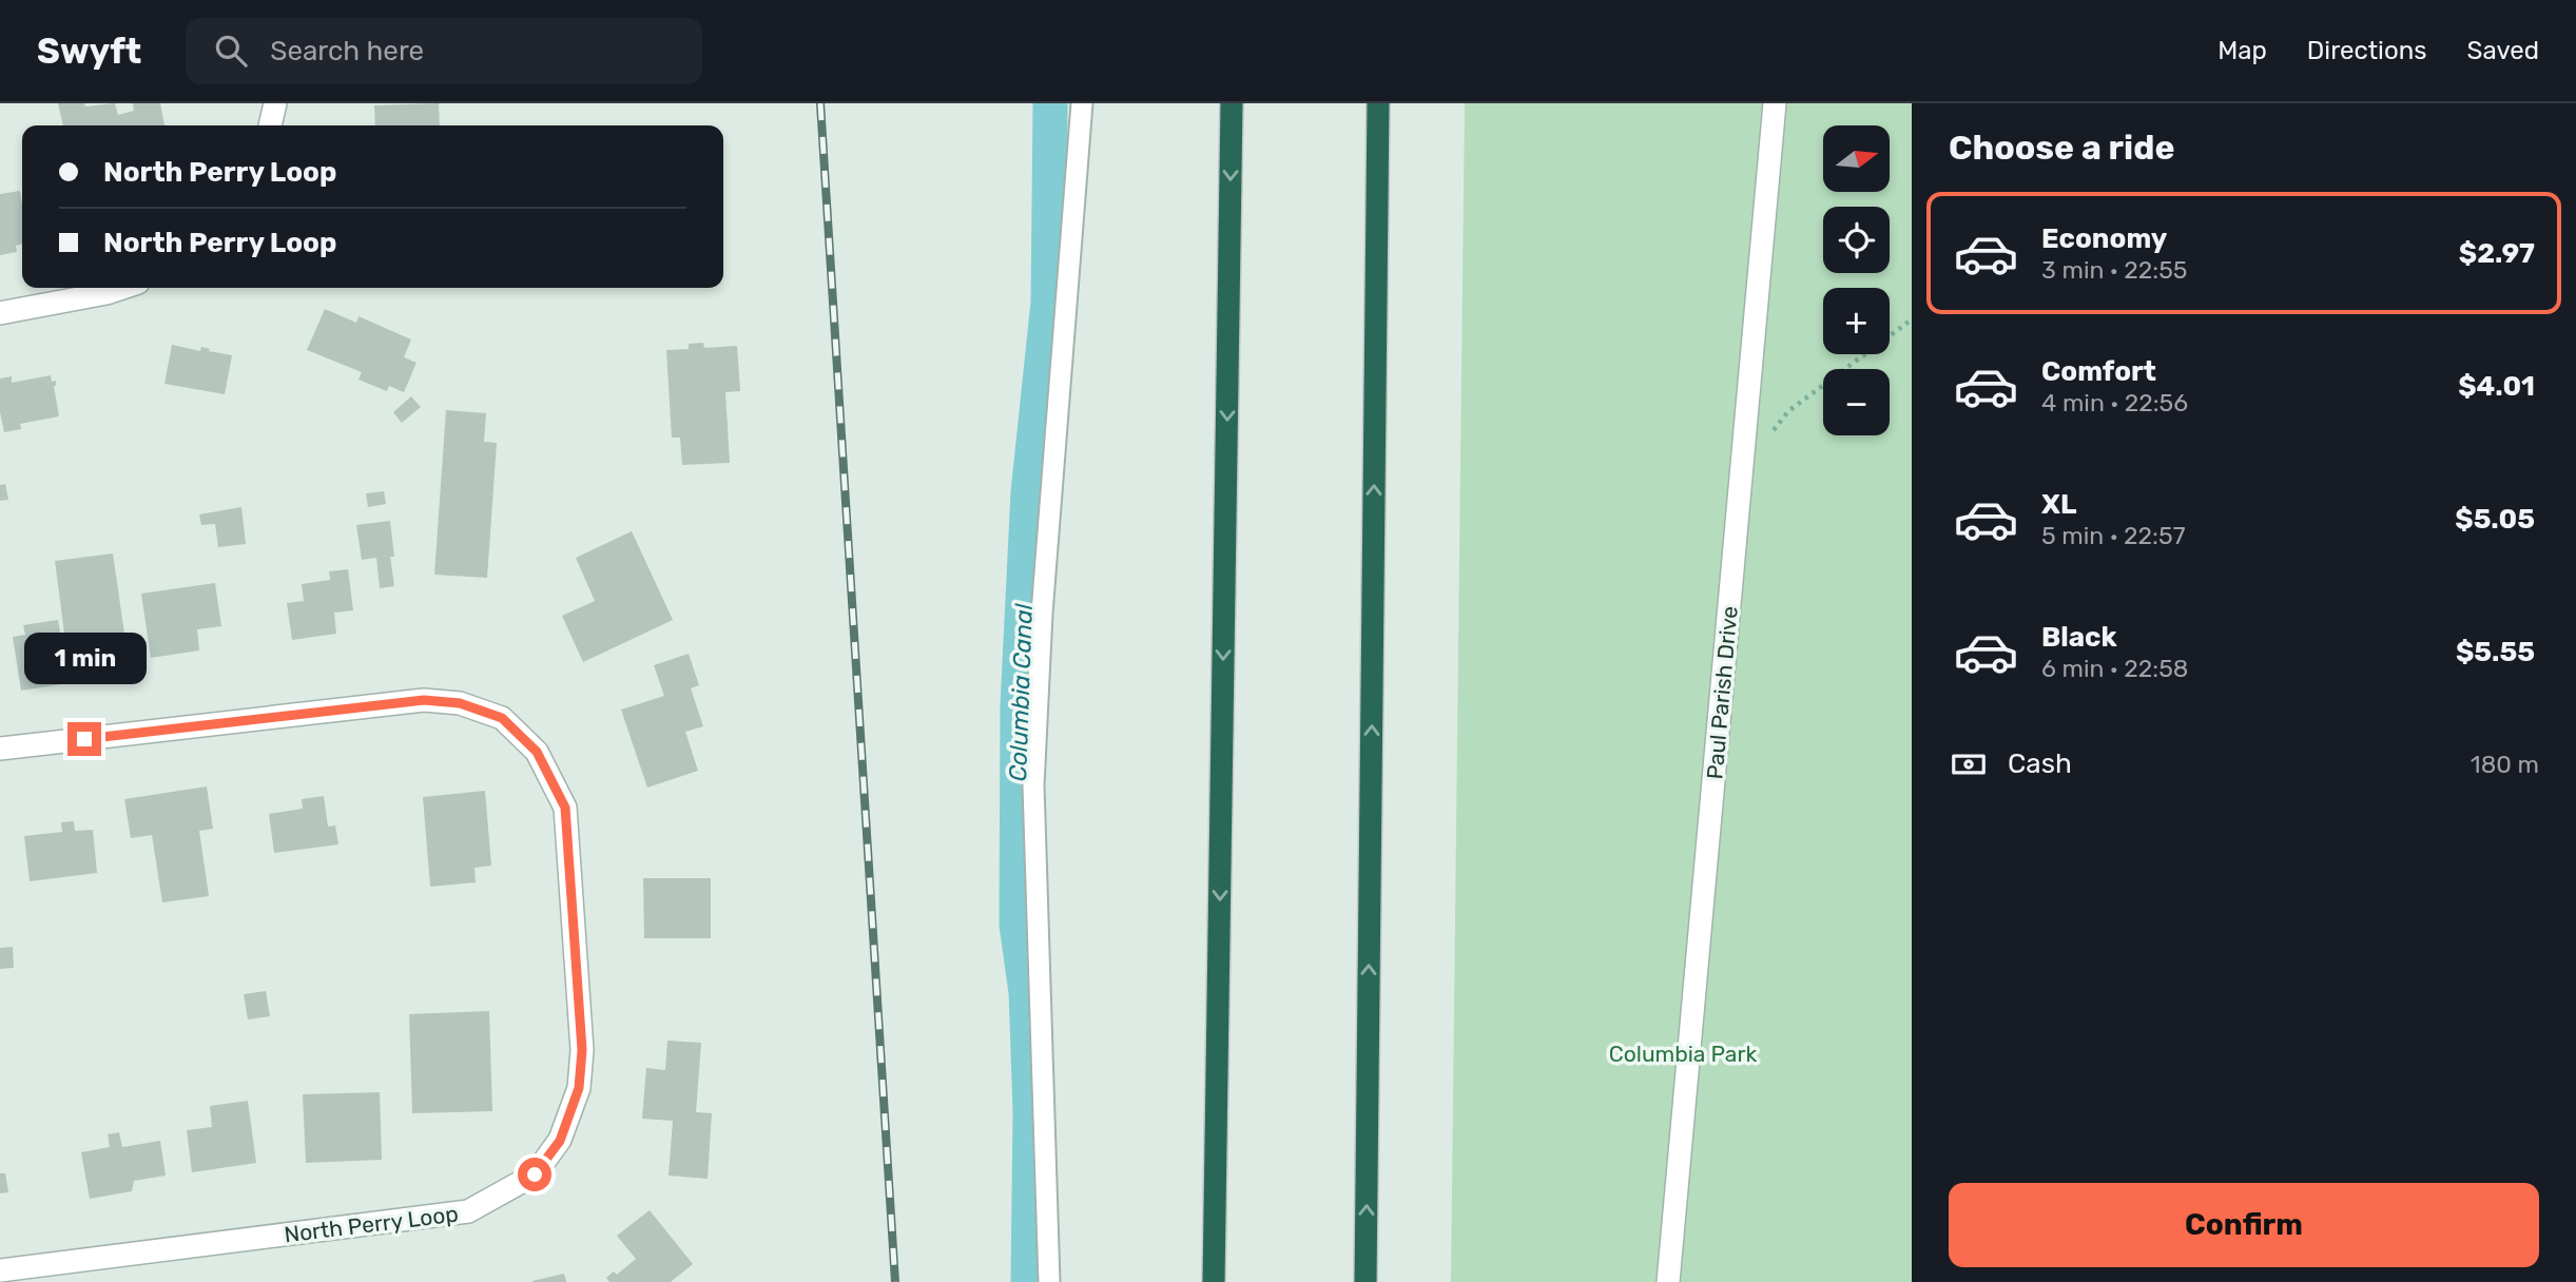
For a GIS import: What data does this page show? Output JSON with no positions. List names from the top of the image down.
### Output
{
  "streets": {
    "street": ["Paul Parish Drive", "North Perry Loop"]
  },
  "water": ["Columbia Canal"],
  "parks": ["Columbia Park"],
  "north": "right",
  "page": {
    "header": "Swyft",
    "search": "Search here",
    "nav": ["Map", "Directions", "Saved"],
    "heading": "Choose a ride",
    "map_buttons": ["+", "−"],
    "banner": ["North Perry Loop", "North Perry Loop"],
    "list": [
      {
        "name": "Economy",
        "note": "3 min · 22:55",
        "value": "$2.97"
      },
      {
        "name": "Comfort",
        "note": "4 min · 22:56",
        "value": "$4.01"
      },
      {
        "name": "XL",
        "note": "5 min · 22:57",
        "value": "$5.05"
      },
      {
        "name": "Black",
        "note": "6 min · 22:58",
        "value": "$5.55"
      }
    ],
    "bubble": "1 min",
    "pay": ["Cash", "180 m"],
    "buttons": "Confirm"
  }
}
